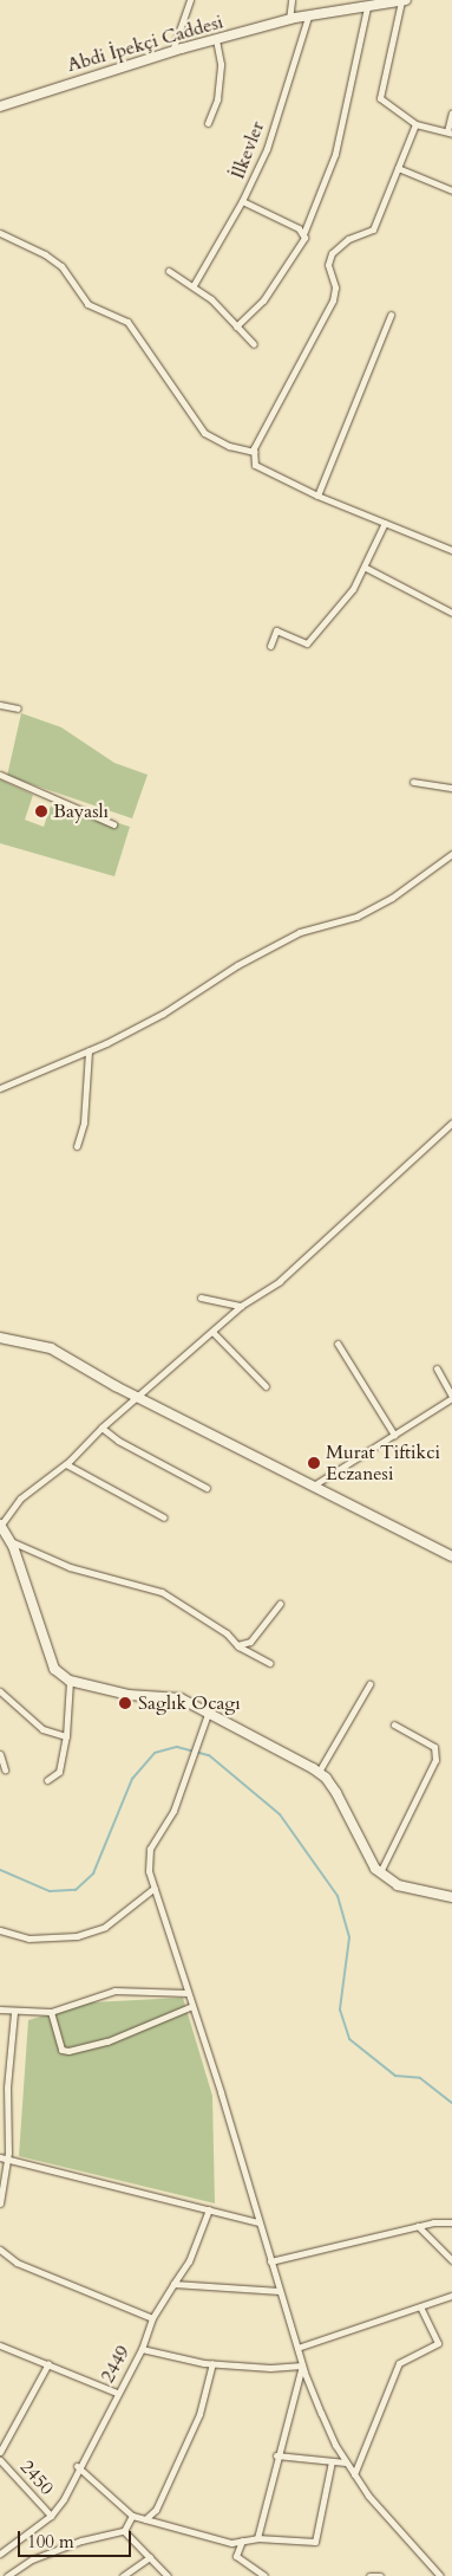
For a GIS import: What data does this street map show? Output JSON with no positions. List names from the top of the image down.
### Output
{
  "streets": {
    "street": [
      "Abdi İpekçi Caddesi",
      "İlkevler",
      "2449",
      "2450"
    ]
  },
  "crossings": [
    ["Abdi İpekçi Caddesi", "İlkevler"],
    ["2449", "2450"]
  ],
  "places": ["Bayaslı", "Murat Tiftikci Eczanesi", "Saglık Ocagı"],
  "scale_bar": "100 m"
}
